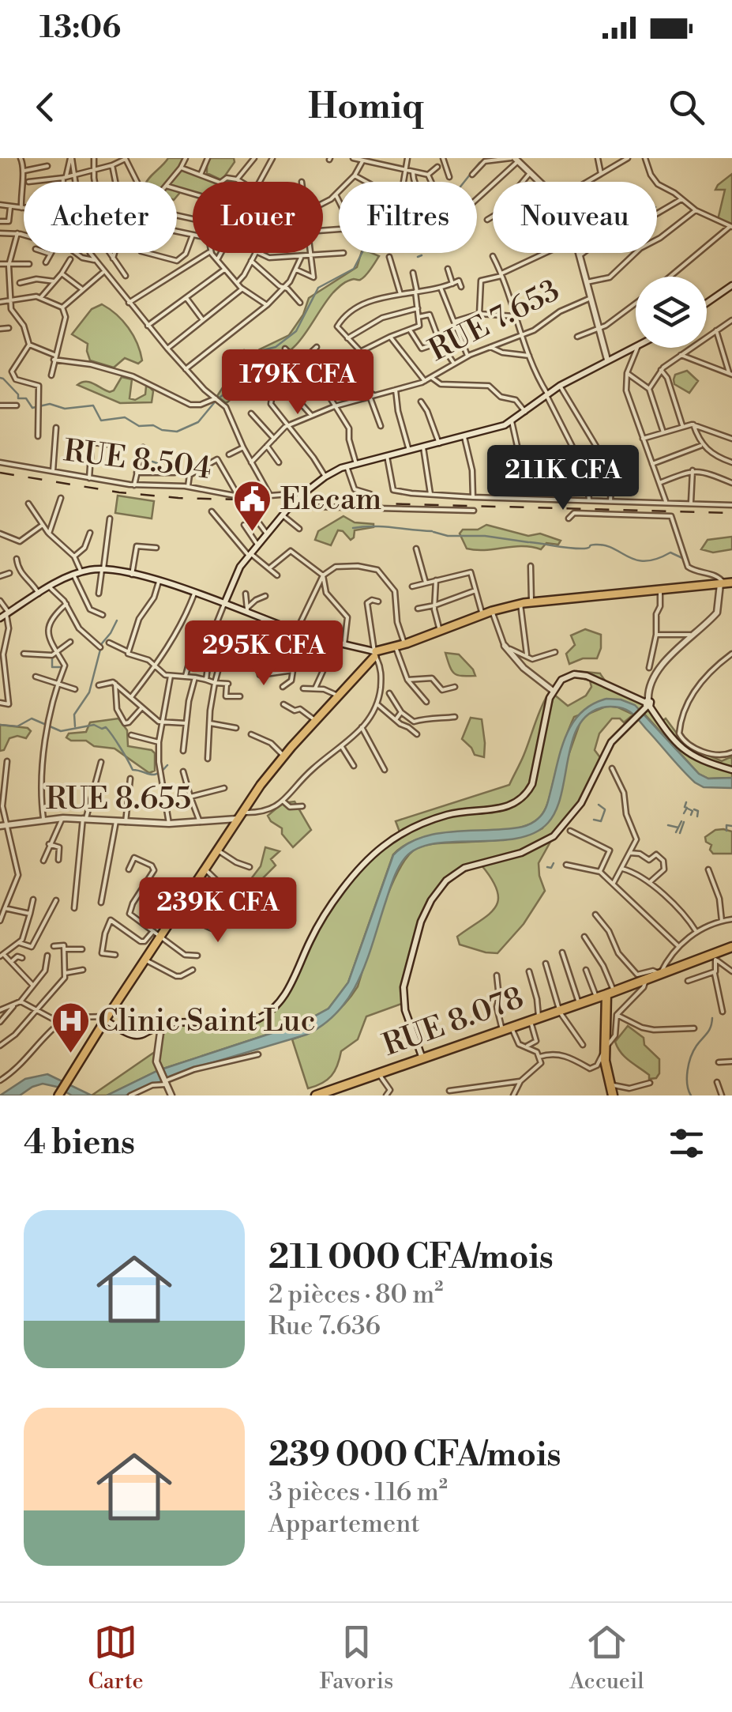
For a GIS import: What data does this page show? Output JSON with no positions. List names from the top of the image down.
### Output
{
  "streets": {
    "highway": ["RUE 8.078"],
    "main road": ["RUE 8.655"],
    "street": ["RUE 7.653", "RUE 8.504"]
  },
  "places": {
    "public building": ["Elecam"],
    "hospital": ["Clinic Saint Luc"]
  },
  "page": {
    "status": "13:06",
    "header": "Homiq",
    "chip": [
      "Acheter",
      "Louer",
      "Filtres",
      "Nouveau"
    ],
    "price": [
      "179K CFA",
      "211K CFA",
      "295K CFA",
      "239K CFA"
    ],
    "heading": "4 biens",
    "list": [
      {
        "name": "211 000 CFA/mois",
        "note": "2 pièces · 80 m² · Rue 7.636"
      },
      {
        "name": "239 000 CFA/mois",
        "note": "3 pièces · 116 m² · Appartement"
      }
    ],
    "tabs": ["Carte", "Favoris", "Accueil"]
  }
}
